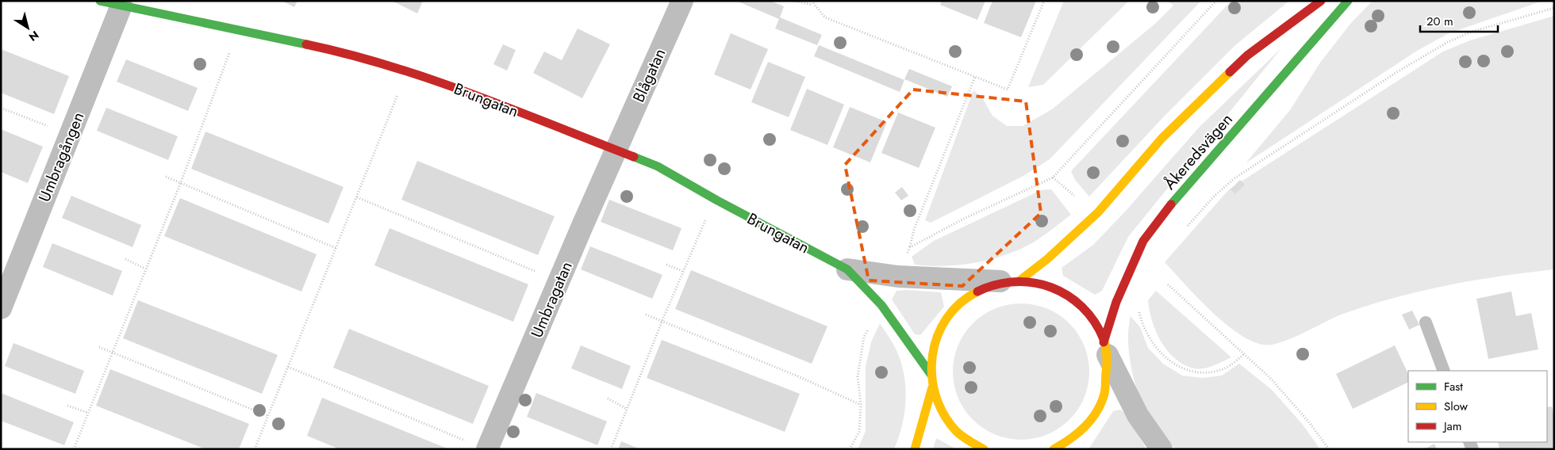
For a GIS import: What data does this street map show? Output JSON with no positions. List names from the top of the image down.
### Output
{
  "streets": {
    "street": [
      "Blågatan",
      "Brungatan",
      "Åkeredsvägen",
      "Umbragången",
      "Umbragatan"
    ]
  },
  "crossings": [
    ["Blågatan", "Brungatan"],
    ["Blågatan", "Umbragatan"],
    ["Brungatan", "Åkeredsvägen"],
    ["Brungatan", "Umbragången"],
    ["Brungatan", "Umbragatan"]
  ],
  "legend": ["Fast", "Slow", "Jam"],
  "scale_bar": "20 m",
  "north": "bottom right"
}
